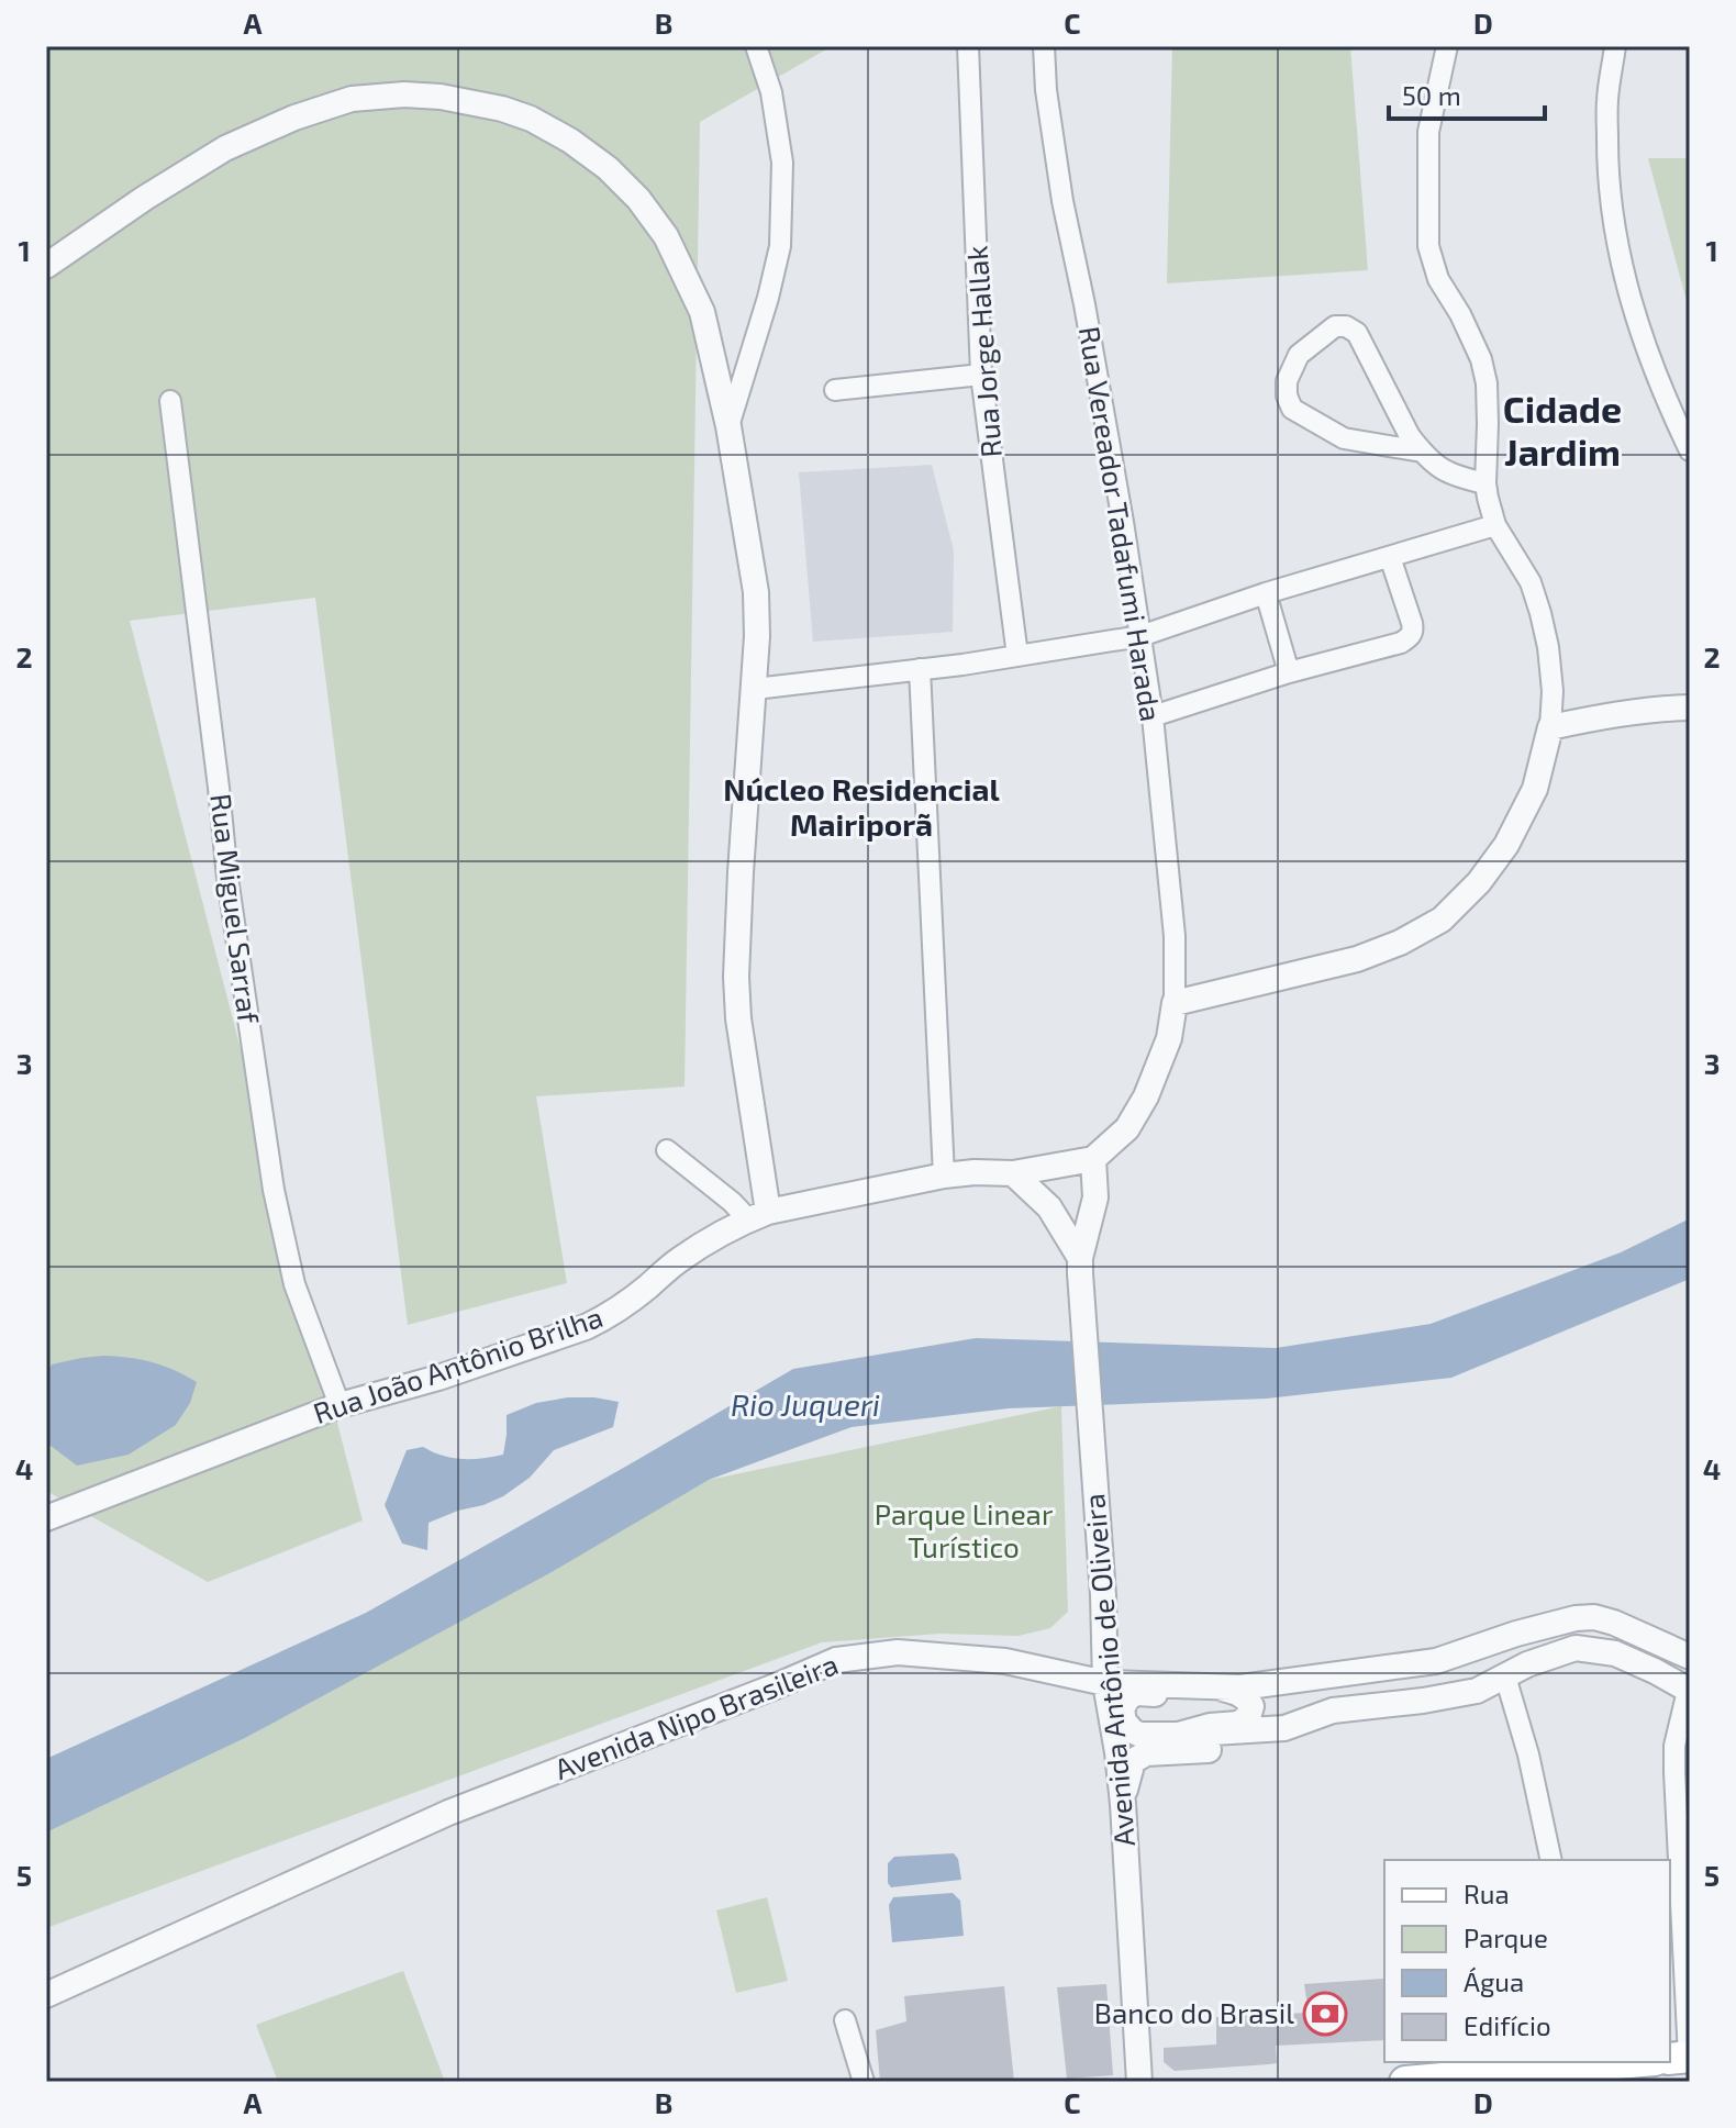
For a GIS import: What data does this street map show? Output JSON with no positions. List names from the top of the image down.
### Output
{
  "streets": {
    "street": [
      "Rua Jorge Hallak",
      "Rua Vereador Tadafumi Harada",
      "Rua Miguel Sarraf",
      "Rua João Antônio Brilha",
      "Avenida Antônio de Oliveira",
      "Avenida Nipo Brasileira"
    ]
  },
  "crossings": [
    ["Rua Miguel Sarraf", "Rua João Antônio Brilha"],
    ["Rua João Antônio Brilha", "Avenida Antônio de Oliveira"],
    ["Avenida Antônio de Oliveira", "Avenida Nipo Brasileira"]
  ],
  "districts": ["Cidade Jardim", "Núcleo Residencial Mairiporã"],
  "water": ["Rio Juqueri"],
  "parks": ["Parque Linear Turístico"],
  "places": {
    "bank": ["Banco do Brasil"]
  },
  "legend": [
    "Rua",
    "Parque",
    "Água",
    "Edifício"
  ],
  "scale_bar": "50 m",
  "grid": {
    "columns": [
      "A",
      "B",
      "C",
      "D"
    ],
    "rows": [
      "1",
      "2",
      "3",
      "4",
      "5"
    ]
  }
}
